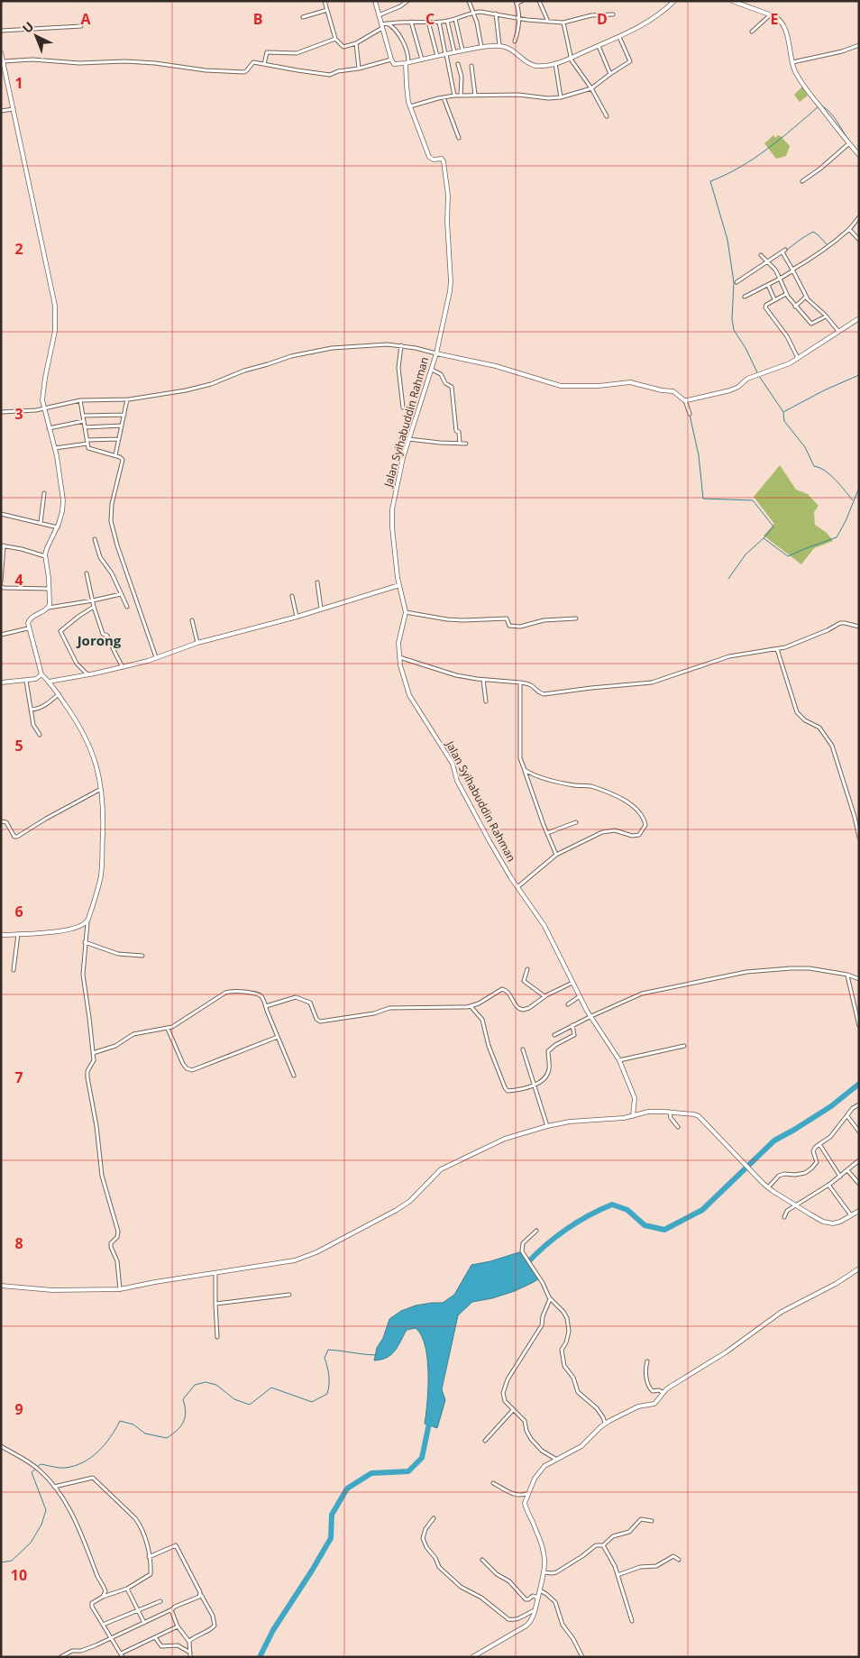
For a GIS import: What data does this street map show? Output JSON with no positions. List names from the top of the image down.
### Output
{
  "streets": {
    "street": ["Jalan Syihabuddin Rahman"]
  },
  "districts": ["Jorong"],
  "north": "top left",
  "grid": {
    "columns": [
      "A",
      "B",
      "C",
      "D",
      "E"
    ],
    "rows": [
      "1",
      "2",
      "3",
      "4",
      "5",
      "6",
      "7",
      "8",
      "9",
      "10"
    ]
  }
}
